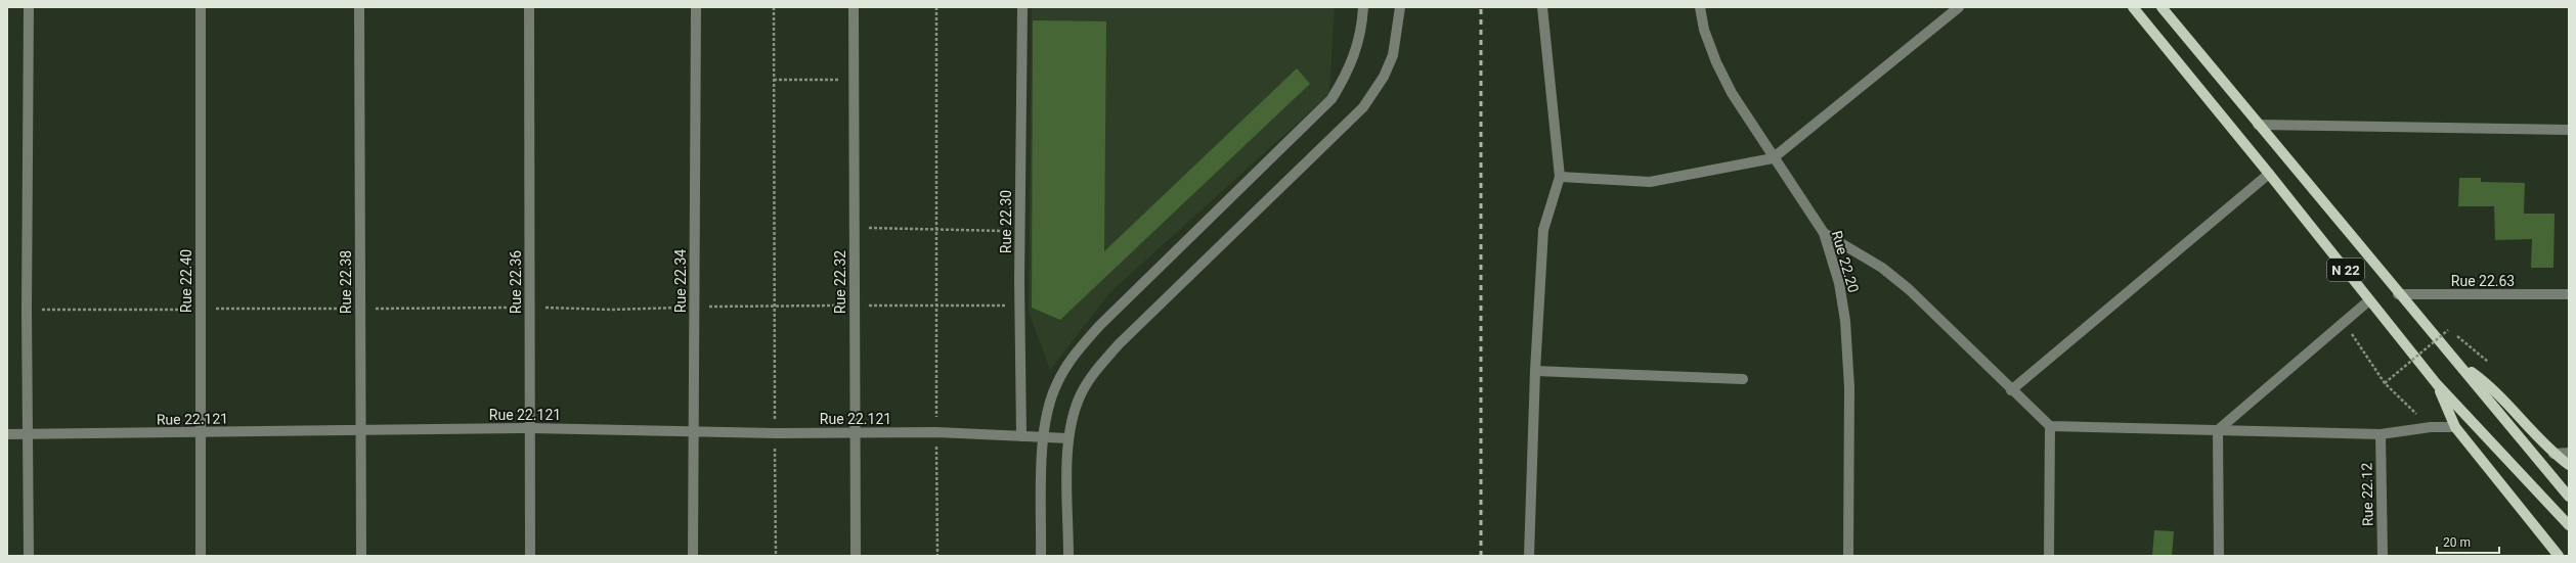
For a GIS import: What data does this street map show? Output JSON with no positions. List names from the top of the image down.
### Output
{
  "streets": {
    "main road": ["N 22"],
    "street": [
      "Rue 22.30",
      "Rue 22.20",
      "Rue 22.40",
      "Rue 22.34",
      "Rue 22.63",
      "Rue 22.38",
      "Rue 22.36",
      "Rue 22.32",
      "Rue 22.121",
      "Rue 22.12"
    ]
  },
  "crossings": [
    ["Rue 22.30", "Rue 22.121"],
    ["N 22", "Rue 22.63"],
    ["Rue 22.40", "Rue 22.121"],
    ["Rue 22.34", "Rue 22.121"],
    ["Rue 22.38", "Rue 22.121"],
    ["Rue 22.36", "Rue 22.121"],
    ["Rue 22.32", "Rue 22.121"]
  ],
  "scale_bar": "20 m"
}
